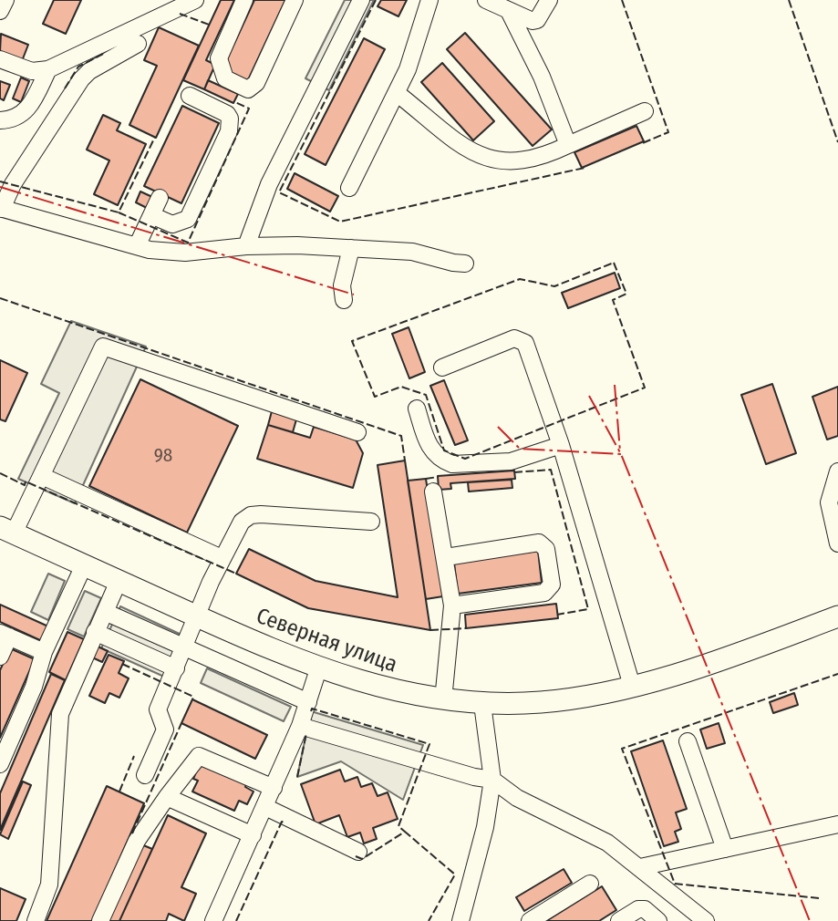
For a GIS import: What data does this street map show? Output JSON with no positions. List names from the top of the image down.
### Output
{
  "streets": {
    "main road": ["Северная улица"]
  },
  "house_numbers": ["98"]
}
